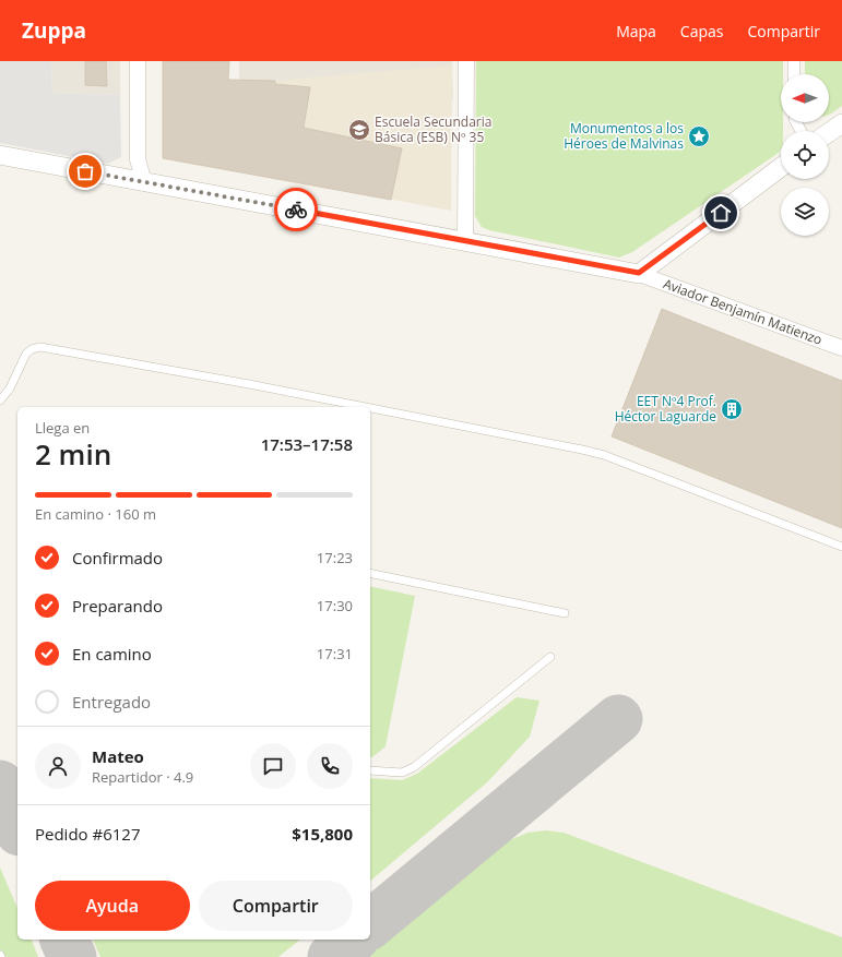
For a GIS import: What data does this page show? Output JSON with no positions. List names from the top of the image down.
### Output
{
  "streets": {
    "street": ["Aviador Benjamín Matienzo"]
  },
  "places": {
    "school or university": ["Escuela Secundaria Básica (ESB) Nº 35"],
    "place": ["Monumentos a los Héroes de Malvinas"],
    "building": ["EET Nº4 Prof. Héctor Laguarde"]
  },
  "north": "left",
  "page": {
    "header": "Zuppa",
    "nav": ["Mapa", "Capas", "Compartir"],
    "heading": ["2 min", "Llega en", "17:53–17:58"],
    "panel": [
      "Mateo",
      "Repartidor · 4.9",
      "Pedido #6127",
      "$15,800"
    ],
    "bar": "En camino · 160 m",
    "list": [
      ["Confirmado", "17:23"],
      ["Preparando", "17:30"],
      ["En camino", "17:31"],
      "Entregado"
    ],
    "buttons": ["Ayuda", "Compartir"]
  }
}
